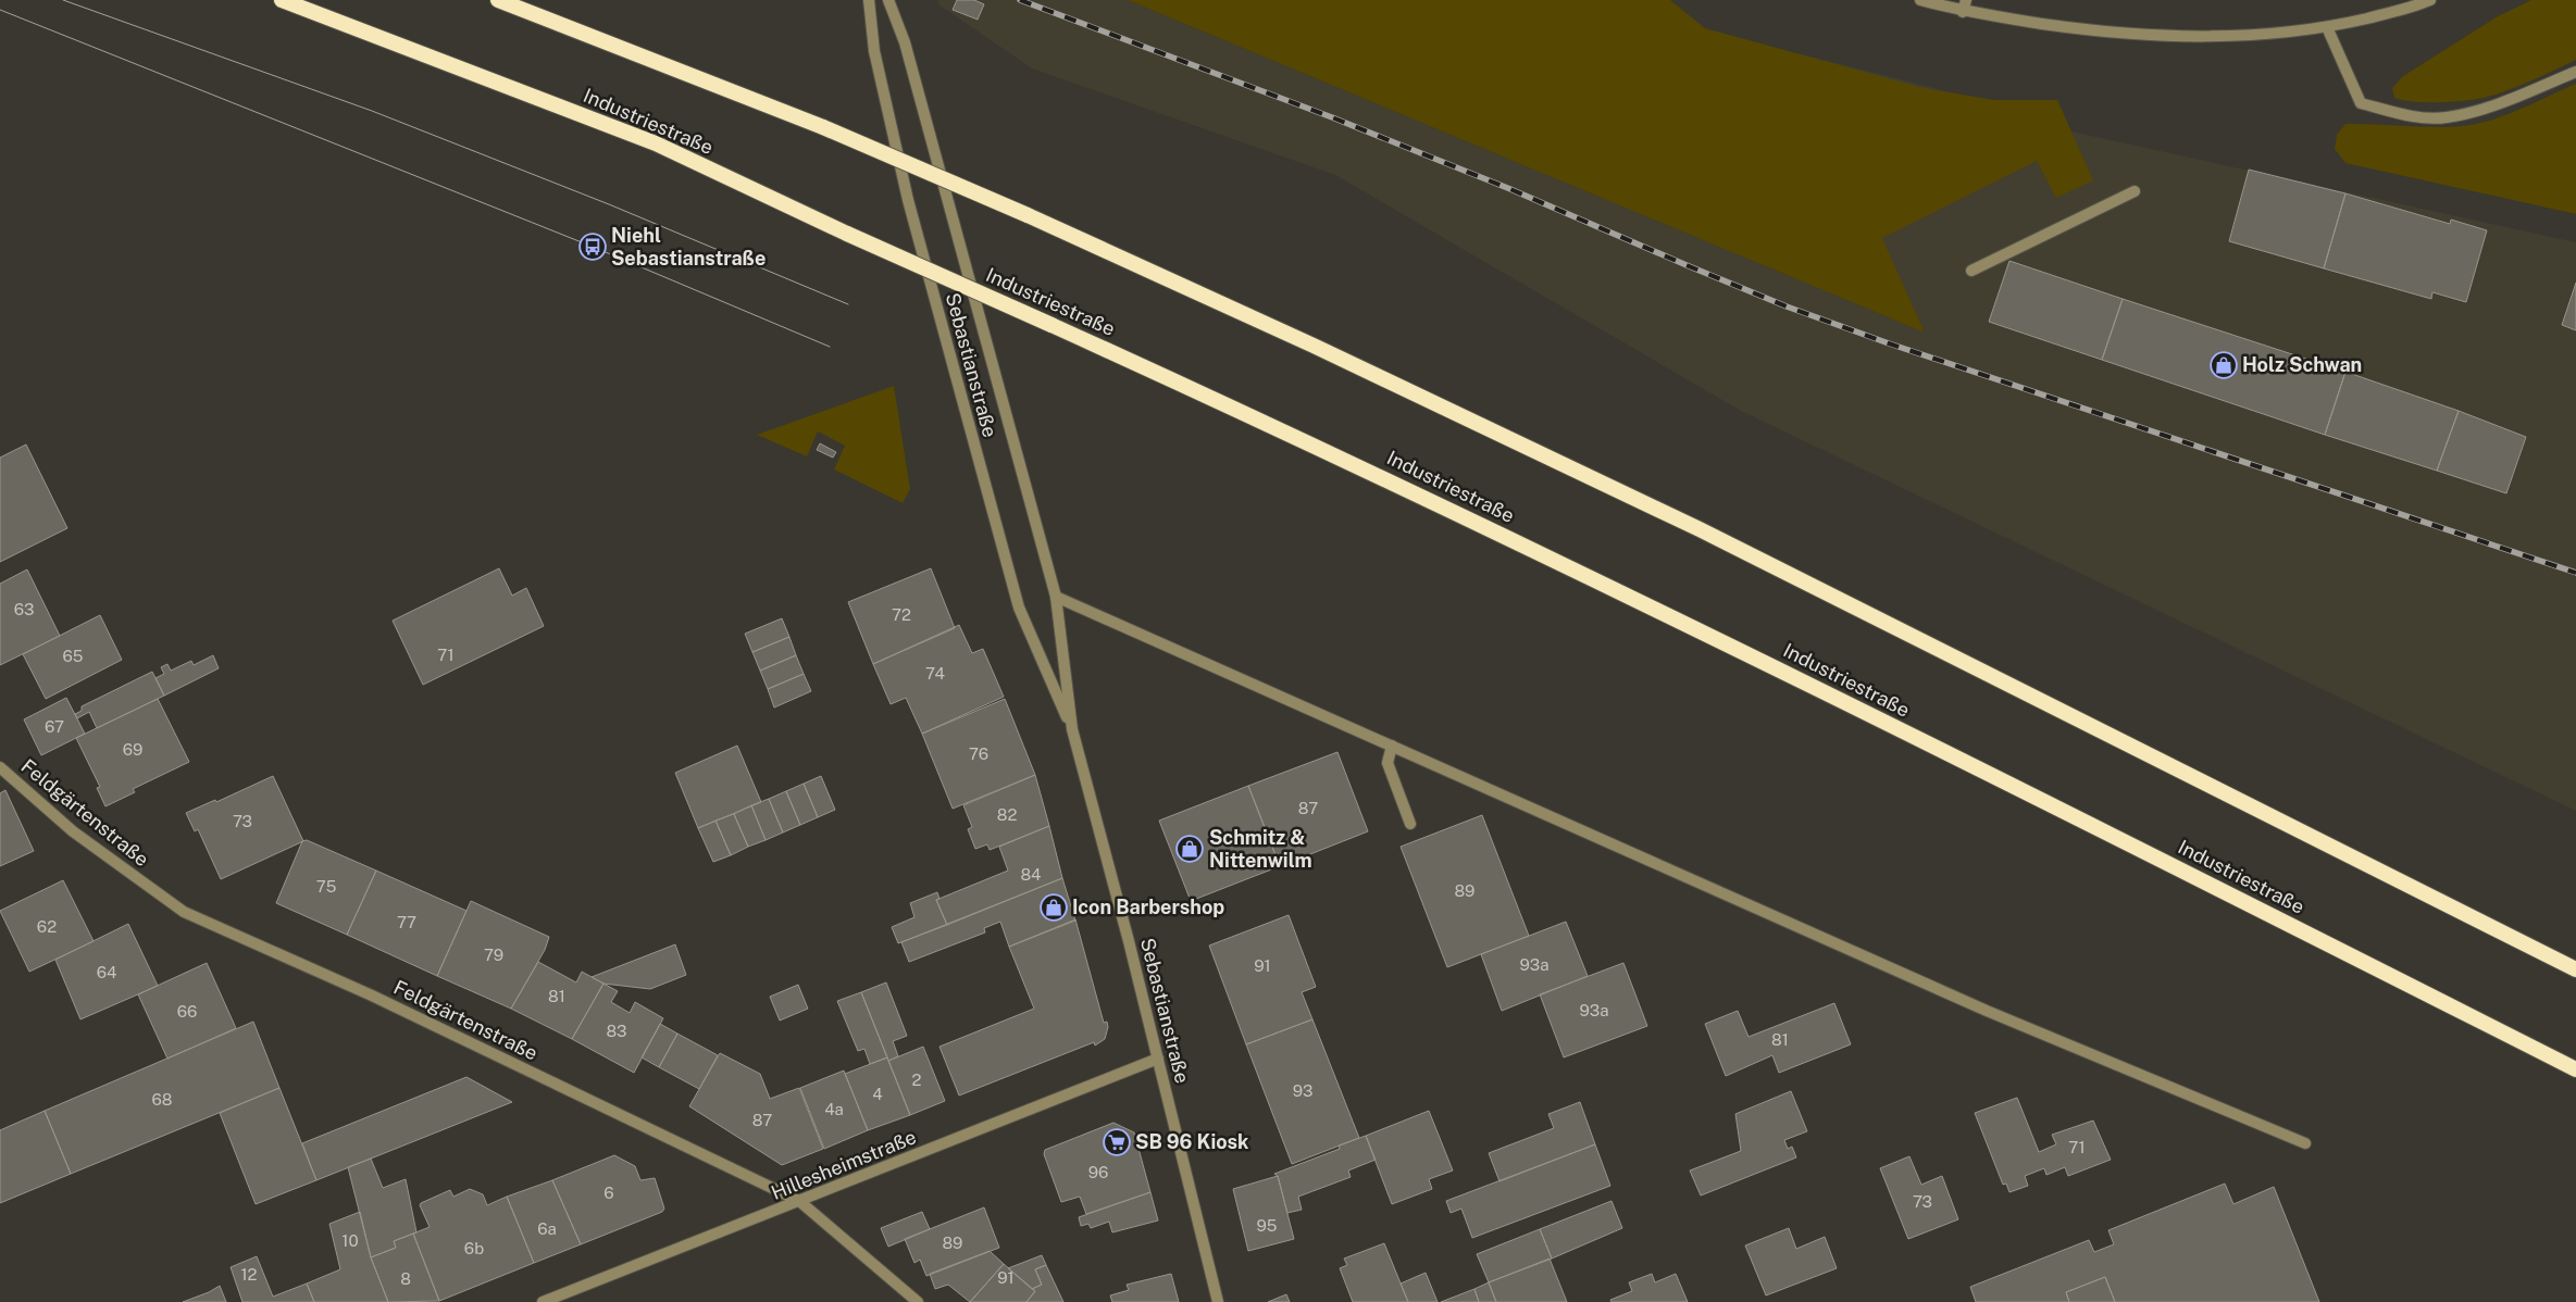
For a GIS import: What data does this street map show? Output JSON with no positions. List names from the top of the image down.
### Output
{
  "streets": {
    "highway": ["Industriestraße"],
    "street": ["Sebastianstraße", "Feldgärtenstraße", "Hillesheimstraße"]
  },
  "crossings": [
    ["Sebastianstraße", "Hillesheimstraße"],
    ["Feldgärtenstraße", "Hillesheimstraße"]
  ],
  "places": {
    "bus stop": ["Niehl Sebastianstraße"],
    "shop": ["Holz Schwan", "Schmitz & Nittenwilm", "Icon Barbershop"],
    "supermarket": ["SB 96 Kiosk"]
  },
  "house_numbers": [
    "63",
    "72",
    "71",
    "65",
    "74",
    "67",
    "69",
    "76",
    "87",
    "82",
    "73",
    "84",
    "75",
    "89",
    "77",
    "62",
    "79",
    "93a",
    "91",
    "64",
    "81",
    "93a",
    "66",
    "83",
    "81",
    "2",
    "93",
    "4",
    "68",
    "4a",
    "87",
    "71",
    "96",
    "6",
    "73",
    "95",
    "6a",
    "10",
    "89",
    "6b",
    "12",
    "91",
    "8"
  ]
}
